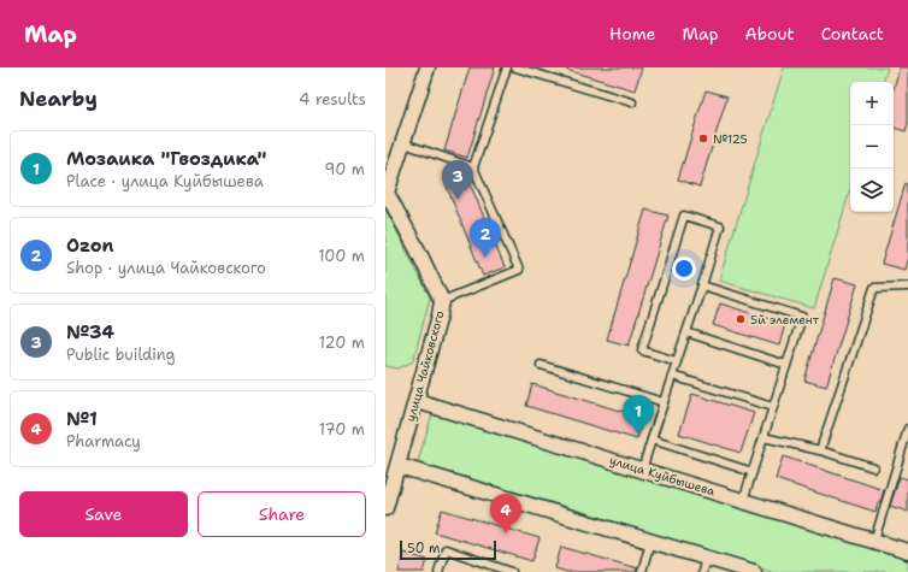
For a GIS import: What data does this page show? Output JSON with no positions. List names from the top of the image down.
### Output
{
  "streets": {
    "street": ["улица Чайковского", "улица Куйбышева"]
  },
  "crossings": [
    ["улица Чайковского", "улица Куйбышева"]
  ],
  "places": ["№125", "5й элемент"],
  "scale_bar": "50 m",
  "page": {
    "header": "Map",
    "nav": [
      "Home",
      "Map",
      "About",
      "Contact"
    ],
    "heading": ["Nearby", "4 results"],
    "map_buttons": ["+", "−"],
    "list": [
      {
        "mark": "1",
        "name": "Мозаика \"Гвоздика\"",
        "note": "Place · улица Куйбышева",
        "value": "90 m"
      },
      {
        "mark": "2",
        "name": "Ozon",
        "note": "Shop · улица Чайковского",
        "value": "100 m"
      },
      {
        "mark": "3",
        "name": "№34",
        "note": "Public building",
        "value": "120 m"
      },
      {
        "mark": "4",
        "name": "№1",
        "note": "Pharmacy",
        "value": "170 m"
      }
    ],
    "pins": [
      "3",
      "2",
      "1",
      "4"
    ],
    "buttons": ["Save", "Share"],
    "scale": "50 m"
  }
}
